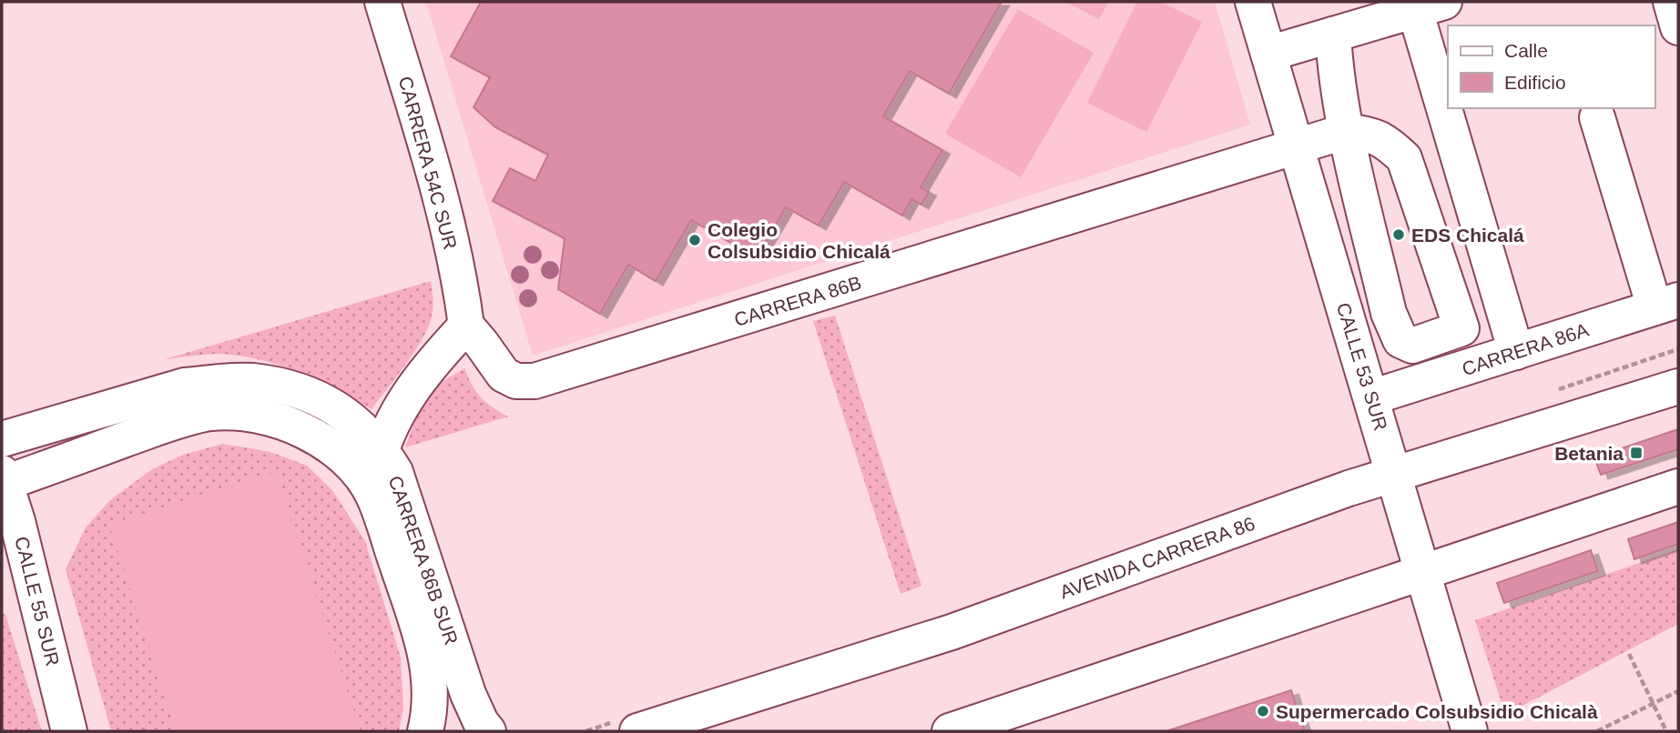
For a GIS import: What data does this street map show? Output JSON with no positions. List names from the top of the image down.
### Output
{
  "streets": {
    "street": [
      "CARRERA 54C SUR",
      "CARRERA 86B",
      "CARRERA 86A",
      "CALLE 53 SUR",
      "AVENIDA CARRERA 86",
      "CARRERA 86B SUR",
      "CALLE 55 SUR"
    ]
  },
  "crossings": [
    ["CARRERA 54C SUR", "CARRERA 86B"],
    ["CARRERA 86B", "CALLE 53 SUR"],
    ["CARRERA 86A", "CALLE 53 SUR"],
    ["CALLE 53 SUR", "AVENIDA CARRERA 86"],
    ["CARRERA 86B SUR", "CALLE 55 SUR"]
  ],
  "places": {
    "other": ["EDS Chicalá", "Colegio Colsubsidio Chicalá", "Supermercado Colsubsidio Chicalà"],
    "transit": ["Betania"]
  },
  "legend": ["Calle", "Edificio"]
}
